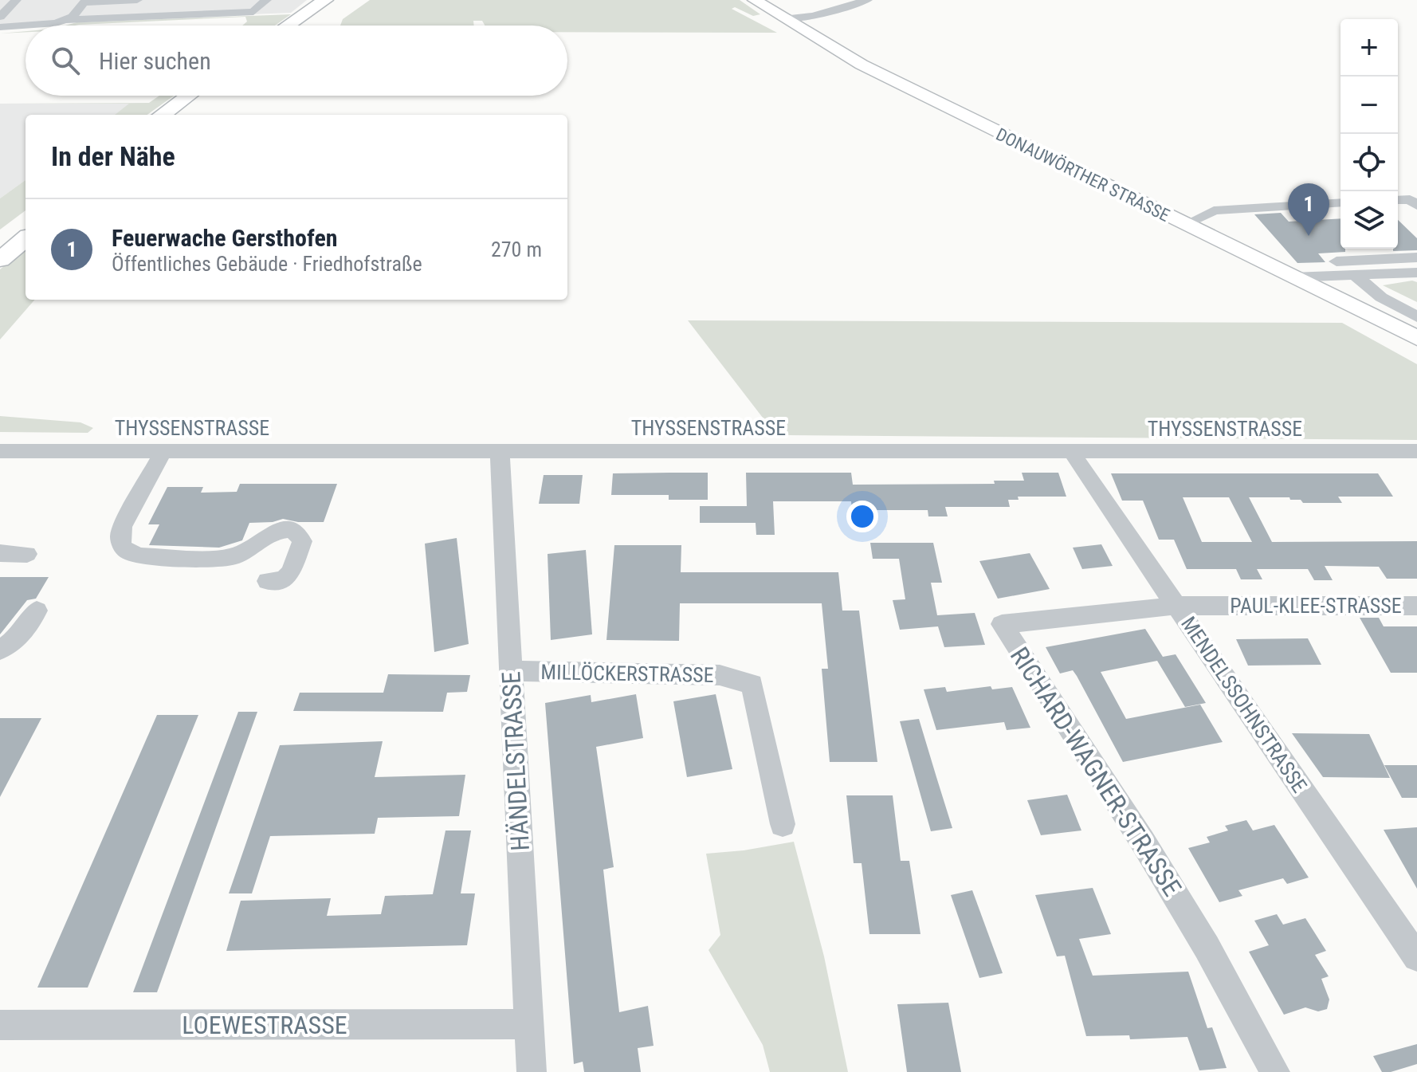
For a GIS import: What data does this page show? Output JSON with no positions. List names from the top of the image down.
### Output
{
  "streets": {
    "main road": ["DONAUWÖRTHER STRASSE"],
    "street": [
      "THYSSENSTRASSE",
      "PAUL-KLEE-STRASSE",
      "MILLÖCKERSTRASSE",
      "MENDELSSOHNSTRASSE",
      "HÄNDELSTRASSE",
      "RICHARD-WAGNER-STRASSE",
      "LOEWESTRASSE"
    ]
  },
  "crossings": [
    ["THYSSENSTRASSE", "MENDELSSOHNSTRASSE"],
    ["THYSSENSTRASSE", "HÄNDELSTRASSE"],
    ["PAUL-KLEE-STRASSE", "MENDELSSOHNSTRASSE"],
    ["PAUL-KLEE-STRASSE", "RICHARD-WAGNER-STRASSE"],
    ["MILLÖCKERSTRASSE", "HÄNDELSTRASSE"],
    ["MENDELSSOHNSTRASSE", "RICHARD-WAGNER-STRASSE"],
    ["HÄNDELSTRASSE", "LOEWESTRASSE"]
  ],
  "page": {
    "map_buttons": ["+", "−"],
    "search": "Hier suchen",
    "heading": "In der Nähe",
    "pins": "1",
    "list": [
      {
        "mark": "1",
        "name": "Feuerwache Gersthofen",
        "note": "Öffentliches Gebäude · Friedhofstraße",
        "value": "270 m"
      }
    ]
  }
}
